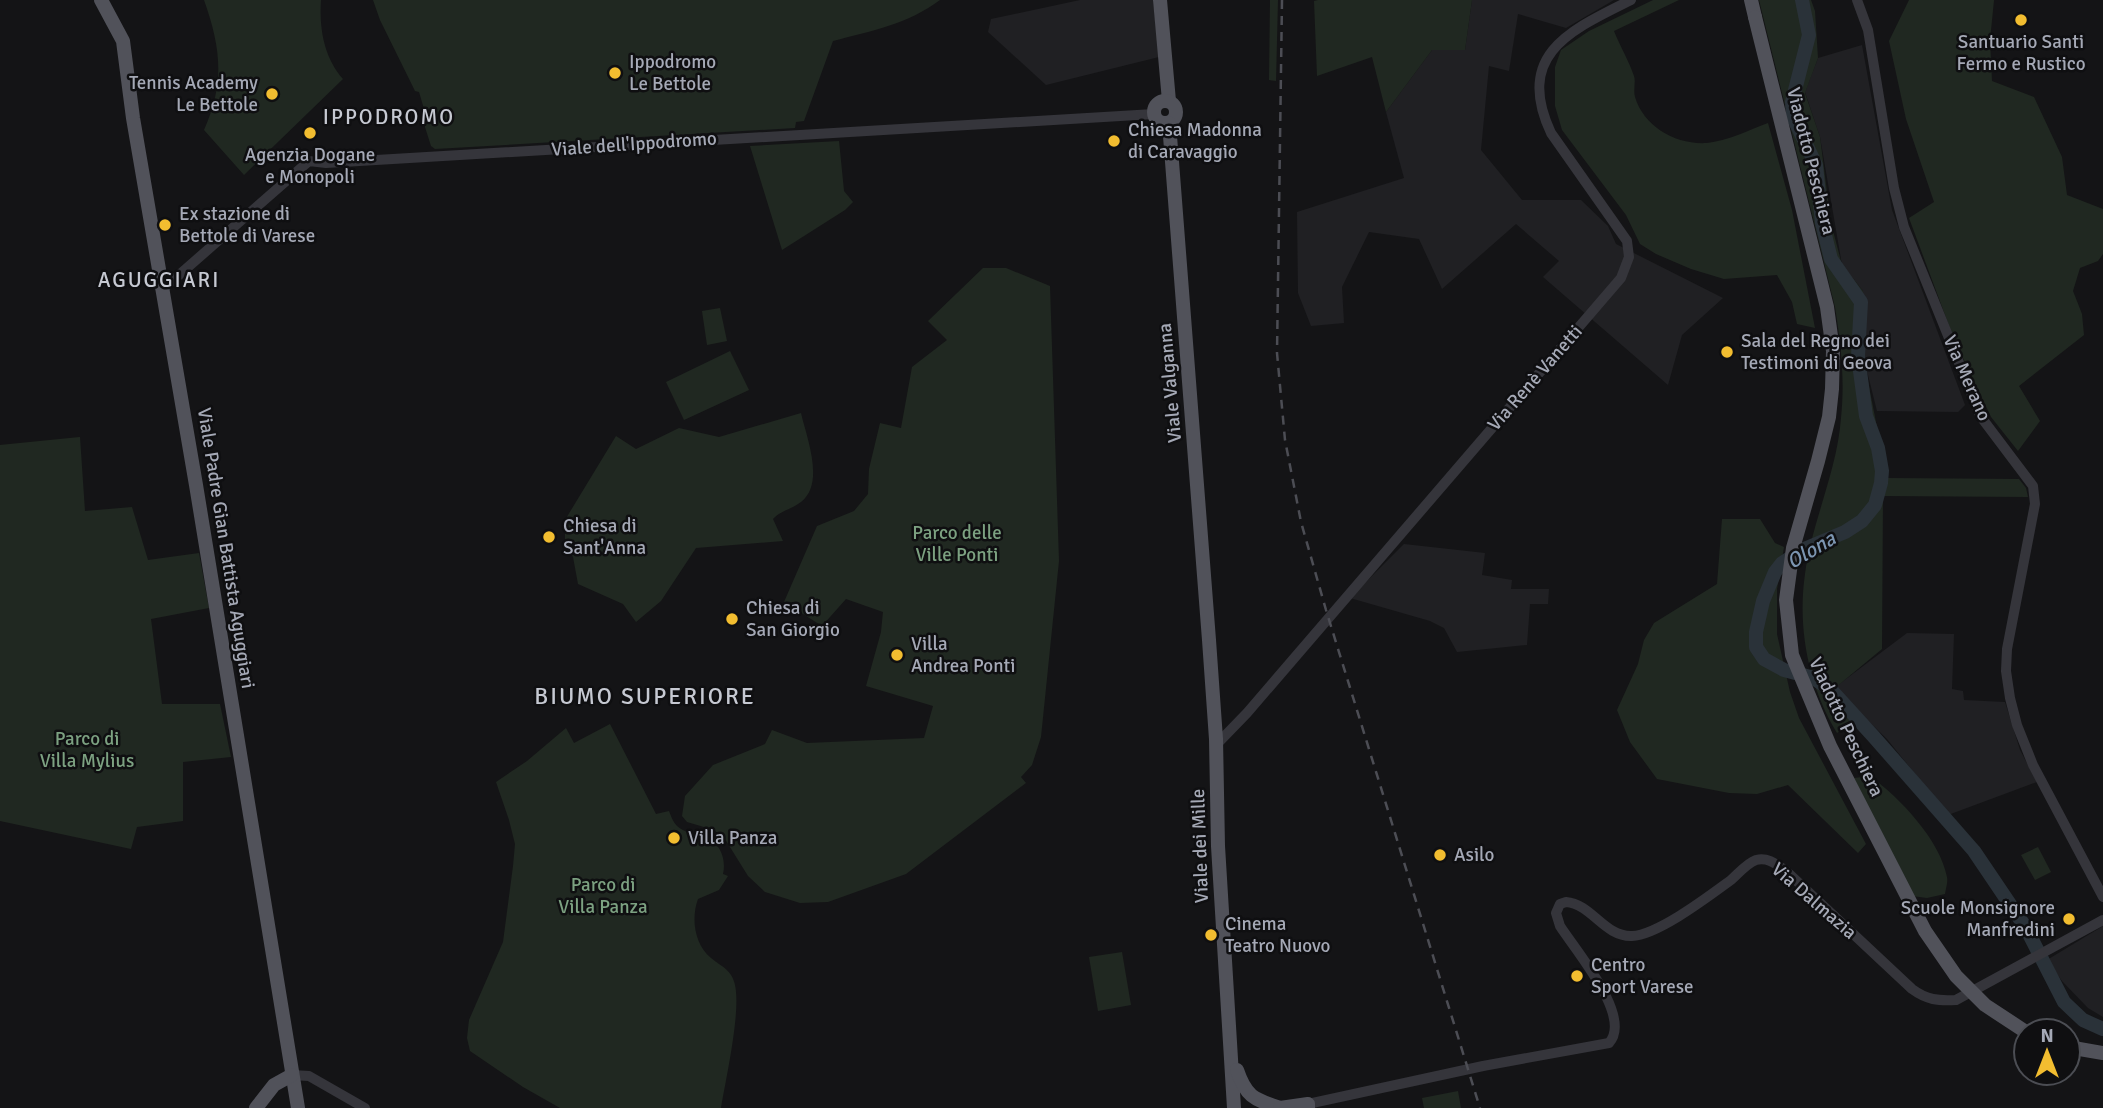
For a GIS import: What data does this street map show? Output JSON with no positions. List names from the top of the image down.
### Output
{
  "streets": {
    "main road": [
      "Viadotto Peschiera",
      "Viale Valganna",
      "Viale Padre Gian Battista Aguggiari",
      "Viale dei Mille"
    ],
    "street": [
      "Viale dell'Ippodromo",
      "Via Renè Vanetti",
      "Via Merano",
      "Via Dalmazia"
    ]
  },
  "crossings": [
    ["Viale dell'Ippodromo", "Viale Valganna"],
    ["Viale dell'Ippodromo", "Viale Padre Gian Battista Aguggiari"],
    ["Via Renè Vanetti", "Viale dei Mille"],
    ["Viale Valganna", "Viale dei Mille"]
  ],
  "districts": ["IPPODROMO", "AGUGGIARI", "BIUMO SUPERIORE"],
  "water": ["Olona"],
  "parks": ["Parco delle Ville Ponti", "Parco di Villa Mylius", "Parco di Villa Panza"],
  "places": [
    "Santuario Santi Fermo e Rustico",
    "Ippodromo Le Bettole",
    "Tennis Academy Le Bettole",
    "Agenzia Dogane e Monopoli",
    "Chiesa Madonna di Caravaggio",
    "Ex stazione di Bettole di Varese",
    "Sala del Regno dei Testimoni di Geova",
    "Chiesa di Sant'Anna",
    "Chiesa di San Giorgio",
    "Villa Andrea Ponti",
    "Villa Panza",
    "Asilo",
    "Scuole Monsignore Manfredini",
    "Cinema Teatro Nuovo",
    "Centro Sport Varese"
  ],
  "north": "top"
}
